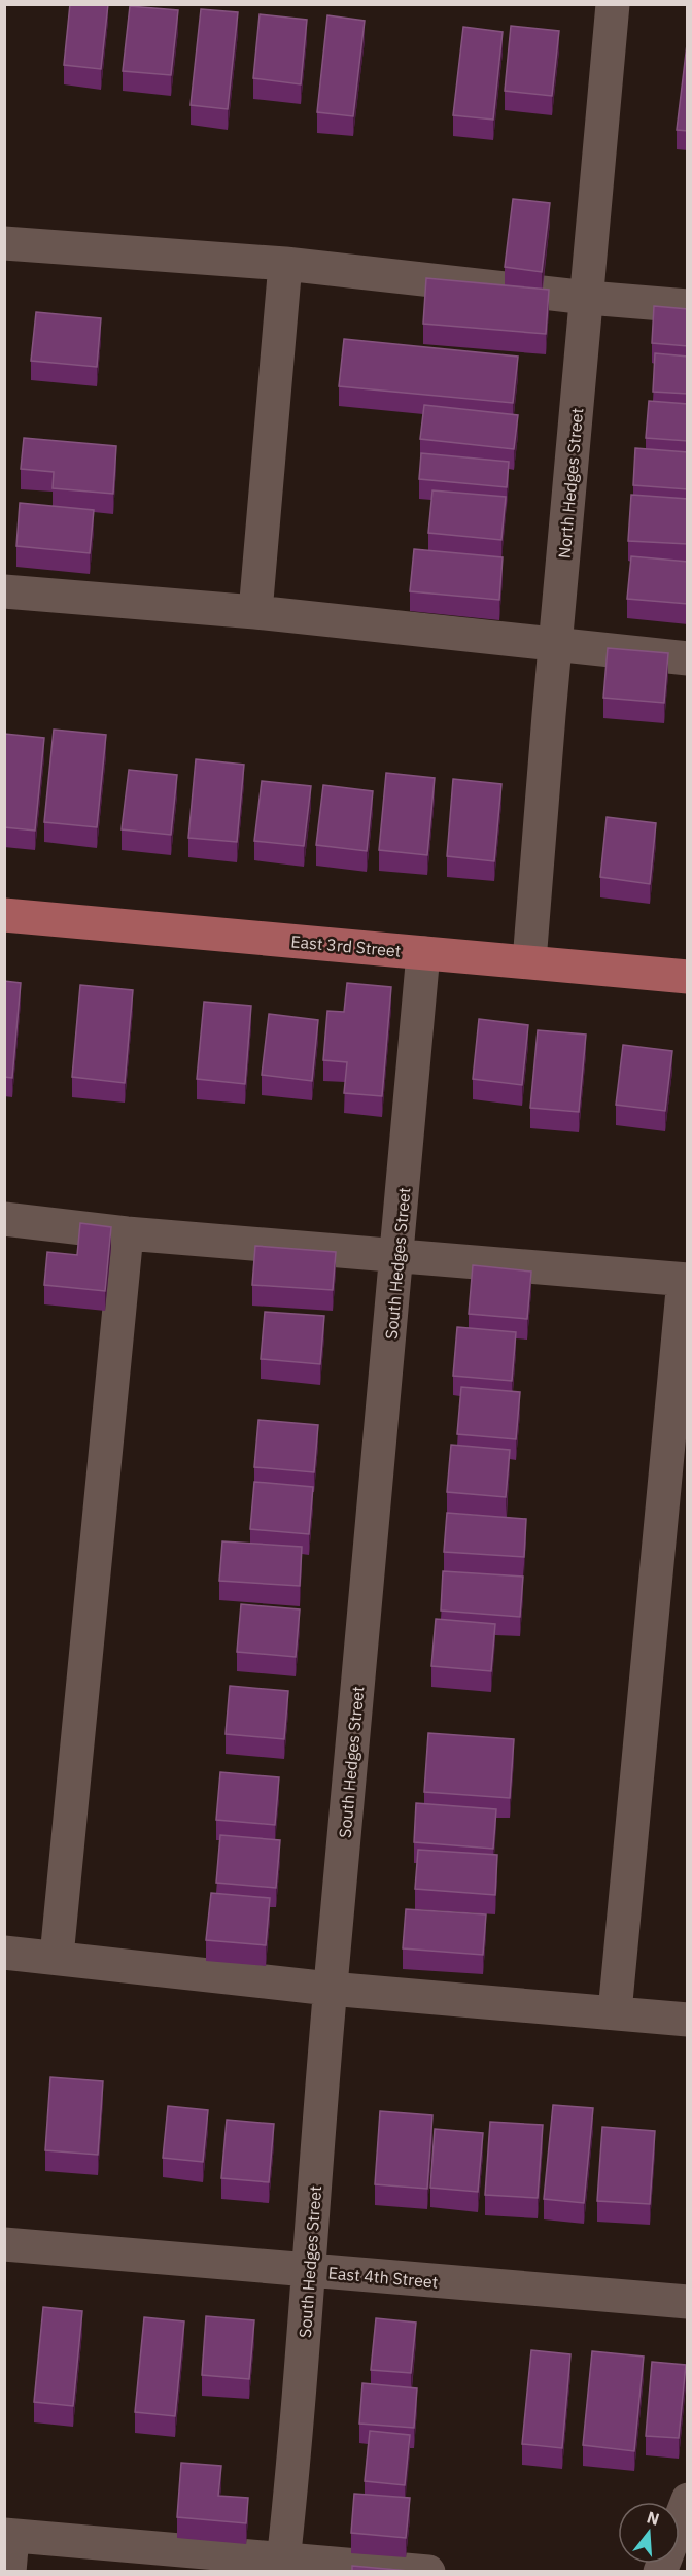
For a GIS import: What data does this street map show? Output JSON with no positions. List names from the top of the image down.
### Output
{
  "streets": {
    "main road": ["East 3rd Street"],
    "street": ["North Hedges Street", "South Hedges Street", "East 4th Street"]
  },
  "crossings": [
    ["North Hedges Street", "East 3rd Street"],
    ["East 3rd Street", "South Hedges Street"],
    ["South Hedges Street", "East 4th Street"]
  ],
  "north": "top"
}
